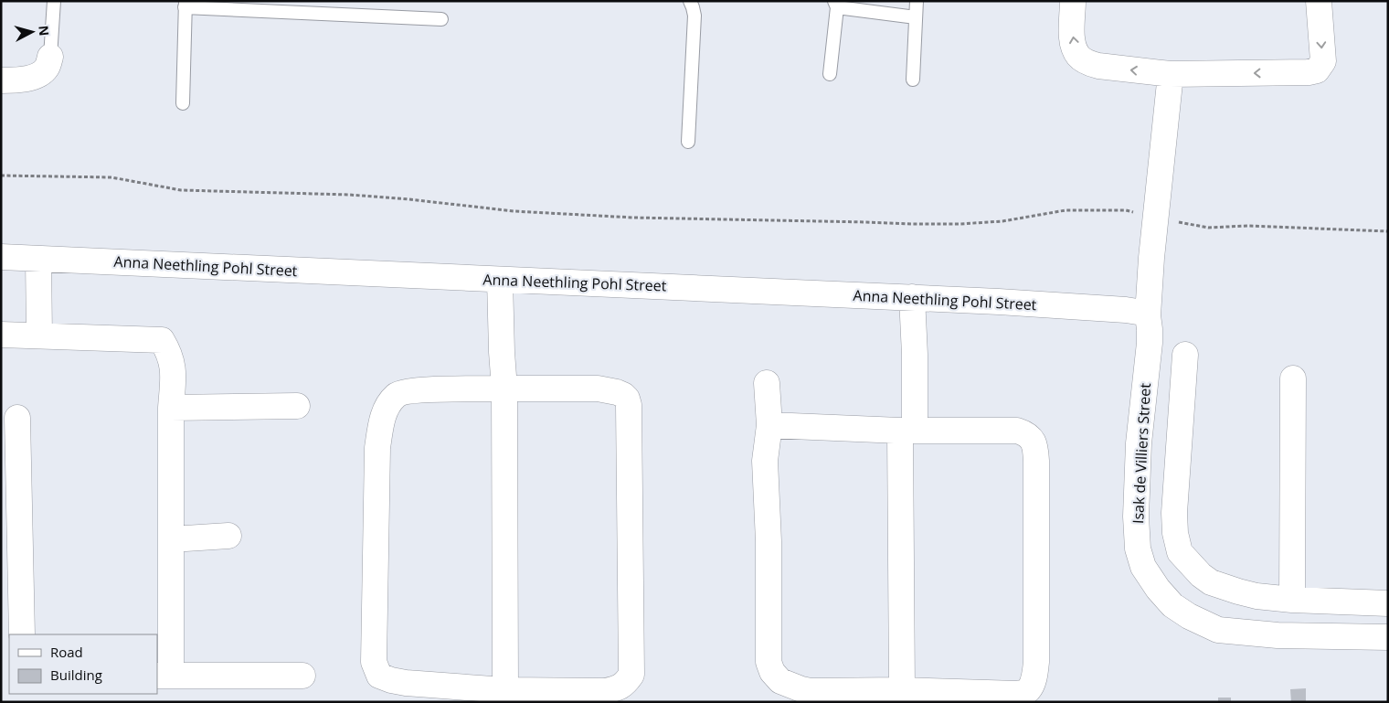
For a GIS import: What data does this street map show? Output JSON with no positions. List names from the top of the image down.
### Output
{
  "streets": {
    "street": ["Anna Neethling Pohl Street", "Isak de Villiers Street"]
  },
  "crossings": [
    ["Anna Neethling Pohl Street", "Isak de Villiers Street"]
  ],
  "legend": ["Road", "Building"],
  "north": "right"
}
